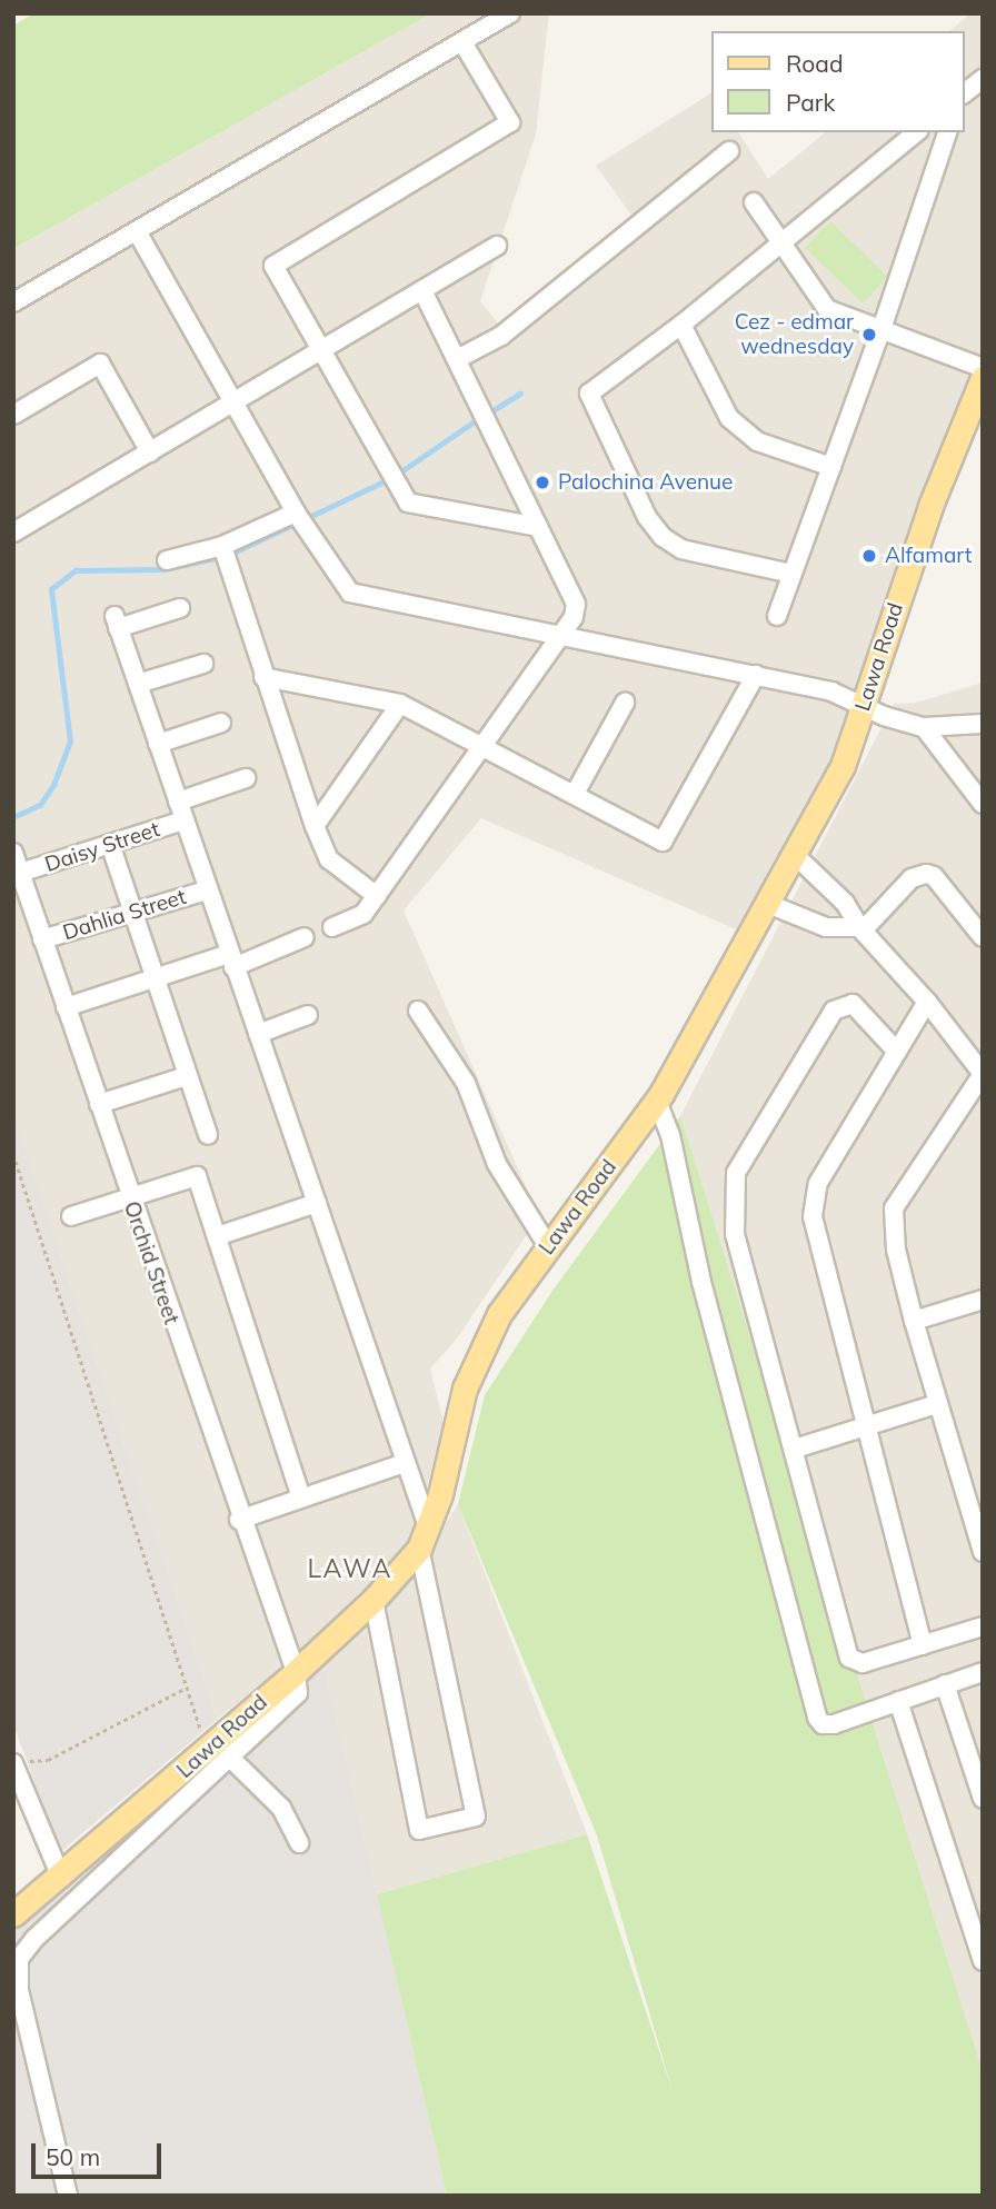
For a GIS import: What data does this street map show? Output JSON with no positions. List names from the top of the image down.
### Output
{
  "streets": {
    "main road": ["Lawa Road"],
    "street": ["Daisy Street", "Dahlia Street", "Orchid Street"]
  },
  "crossings": [
    ["Lawa Road", "Orchid Street"],
    ["Daisy Street", "Orchid Street"],
    ["Dahlia Street", "Orchid Street"]
  ],
  "districts": ["LAWA"],
  "places": ["Cez - edmar wednesday", "Palochina Avenue", "Alfamart"],
  "legend": ["Road", "Park"],
  "scale_bar": "50 m"
}
